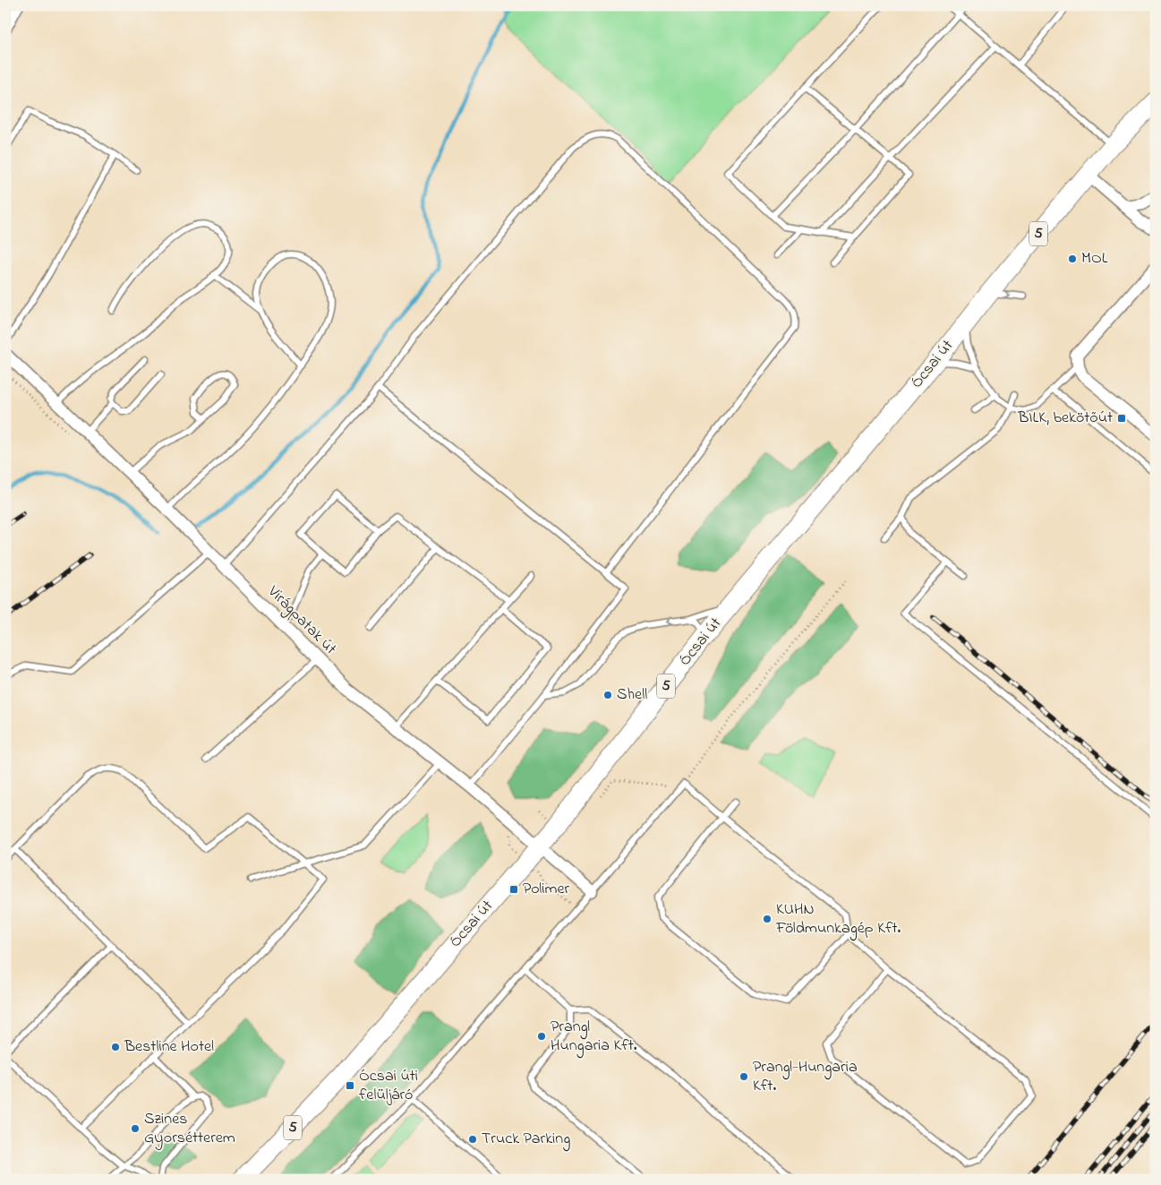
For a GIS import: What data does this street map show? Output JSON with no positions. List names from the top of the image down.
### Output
{
  "streets": {
    "main road": ["5", "Ócsai út"],
    "street": ["Virágpatak út"]
  },
  "crossings": [
    ["Ócsai út", "Virágpatak út"]
  ],
  "places": {
    "other": [
      "MOL",
      "Shell",
      "KUHN Földmunkagép Kft.",
      "Prangl Hungaria Kft.",
      "Bestline Hotel",
      "Prangl-Hungaria Kft.",
      "Szines Gyorsétterem",
      "Truck Parking"
    ],
    "transit": ["BILK, bekötőút", "Polimer", "Ócsai úti felüljáró"]
  }
}
